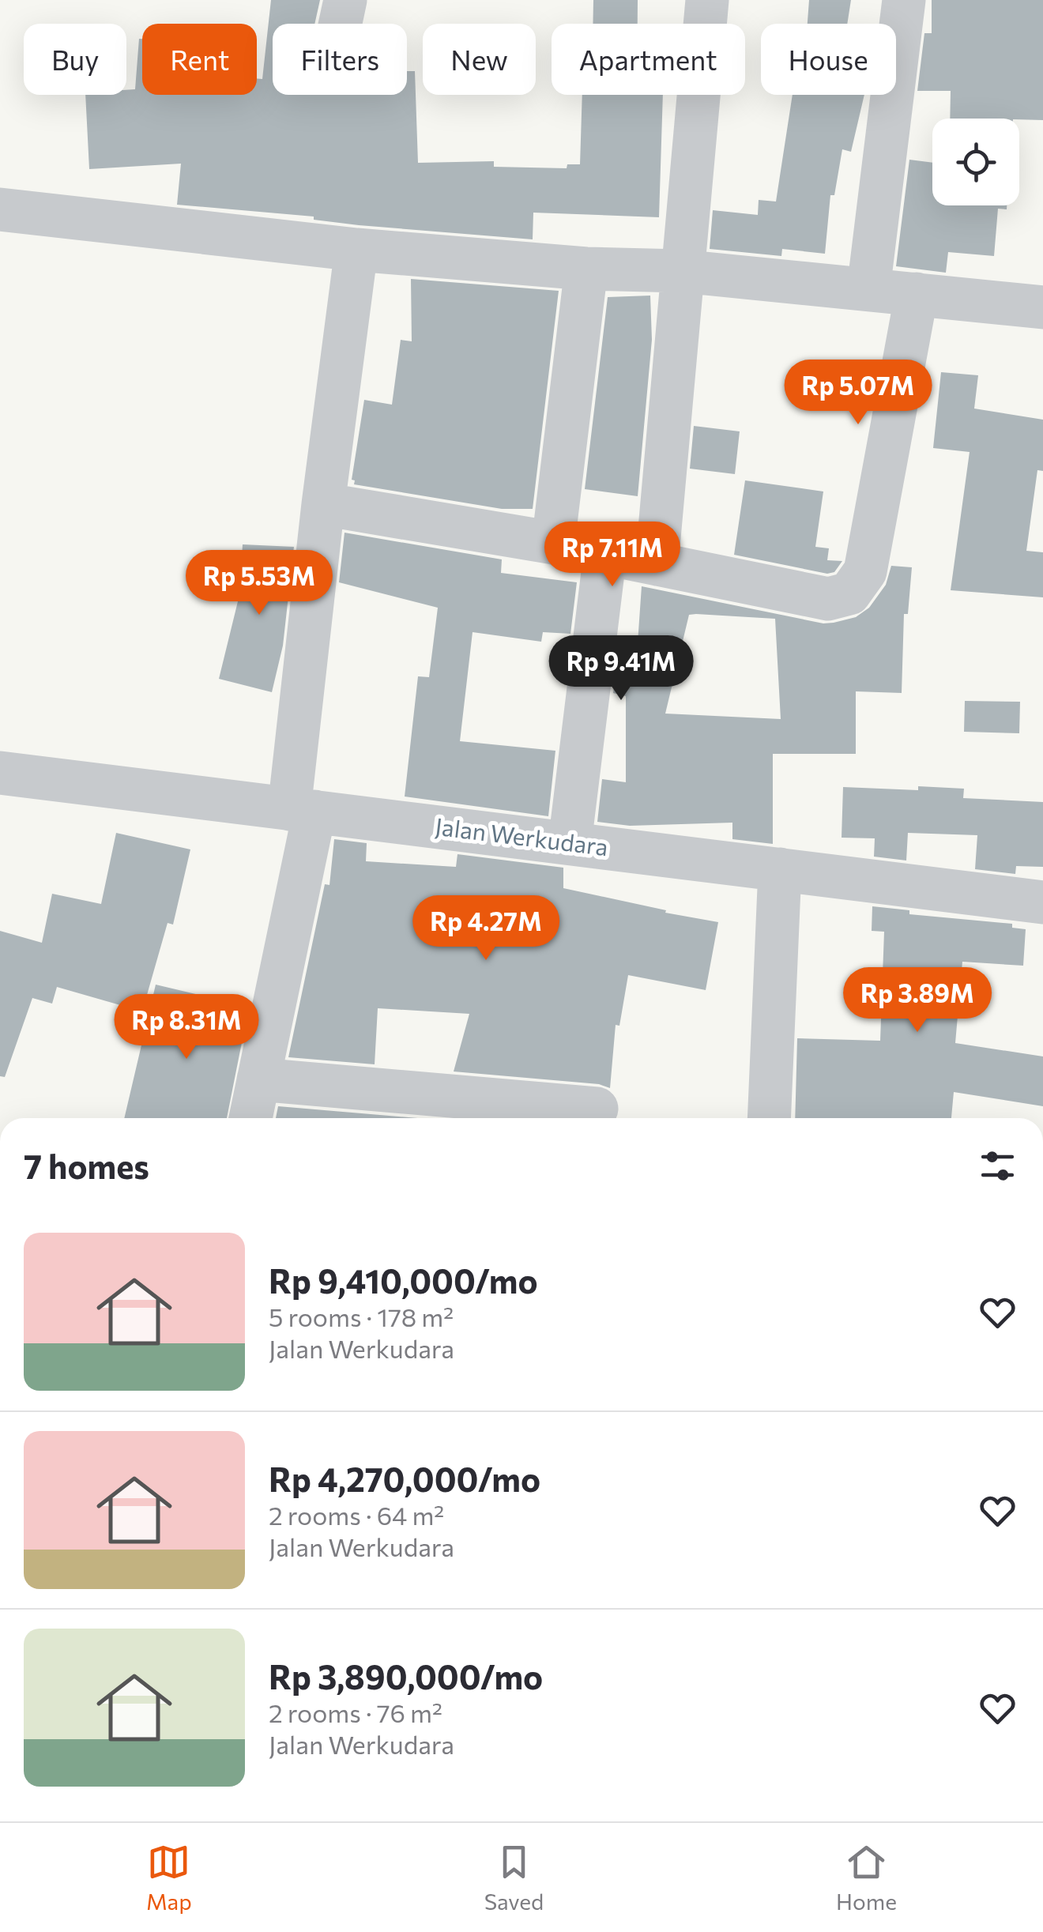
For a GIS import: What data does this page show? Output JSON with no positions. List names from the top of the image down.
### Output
{
  "streets": {
    "street": ["Jalan Werkudara"]
  },
  "page": {
    "chip": [
      "Buy",
      "Rent",
      "Filters",
      "New",
      "Apartment",
      "House"
    ],
    "price": [
      "Rp 5.07M",
      "Rp 7.11M",
      "Rp 5.53M",
      "Rp 9.41M",
      "Rp 4.27M",
      "Rp 3.89M",
      "Rp 8.31M"
    ],
    "heading": "7 homes",
    "list": [
      {
        "name": "Rp 9,410,000/mo",
        "note": "5 rooms · 178 m² · Jalan Werkudara"
      },
      {
        "name": "Rp 4,270,000/mo",
        "note": "2 rooms · 64 m² · Jalan Werkudara"
      },
      {
        "name": "Rp 3,890,000/mo",
        "note": "2 rooms · 76 m² · Jalan Werkudara"
      }
    ],
    "tabs": ["Map", "Saved", "Home"]
  }
}
